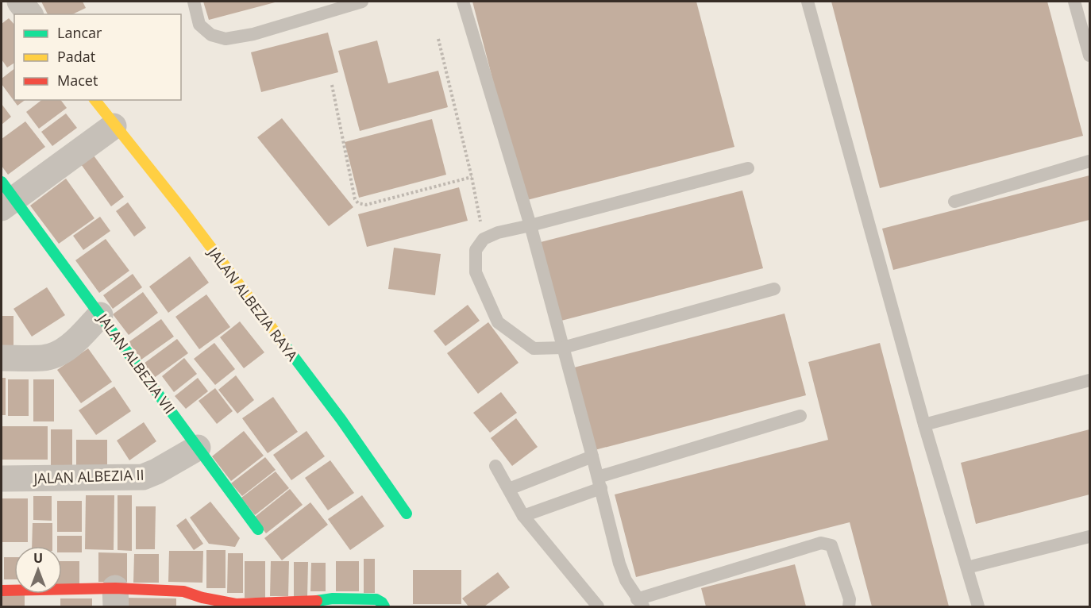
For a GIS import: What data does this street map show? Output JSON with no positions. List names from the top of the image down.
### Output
{
  "streets": {
    "street": ["JALAN ALBEZIA RAYA", "JALAN ALBEZIA VII", "JALAN ALBEZIA II"]
  },
  "crossings": [
    ["JALAN ALBEZIA VII", "JALAN ALBEZIA II"]
  ],
  "legend": ["Lancar", "Padat", "Macet"],
  "north": "top"
}
